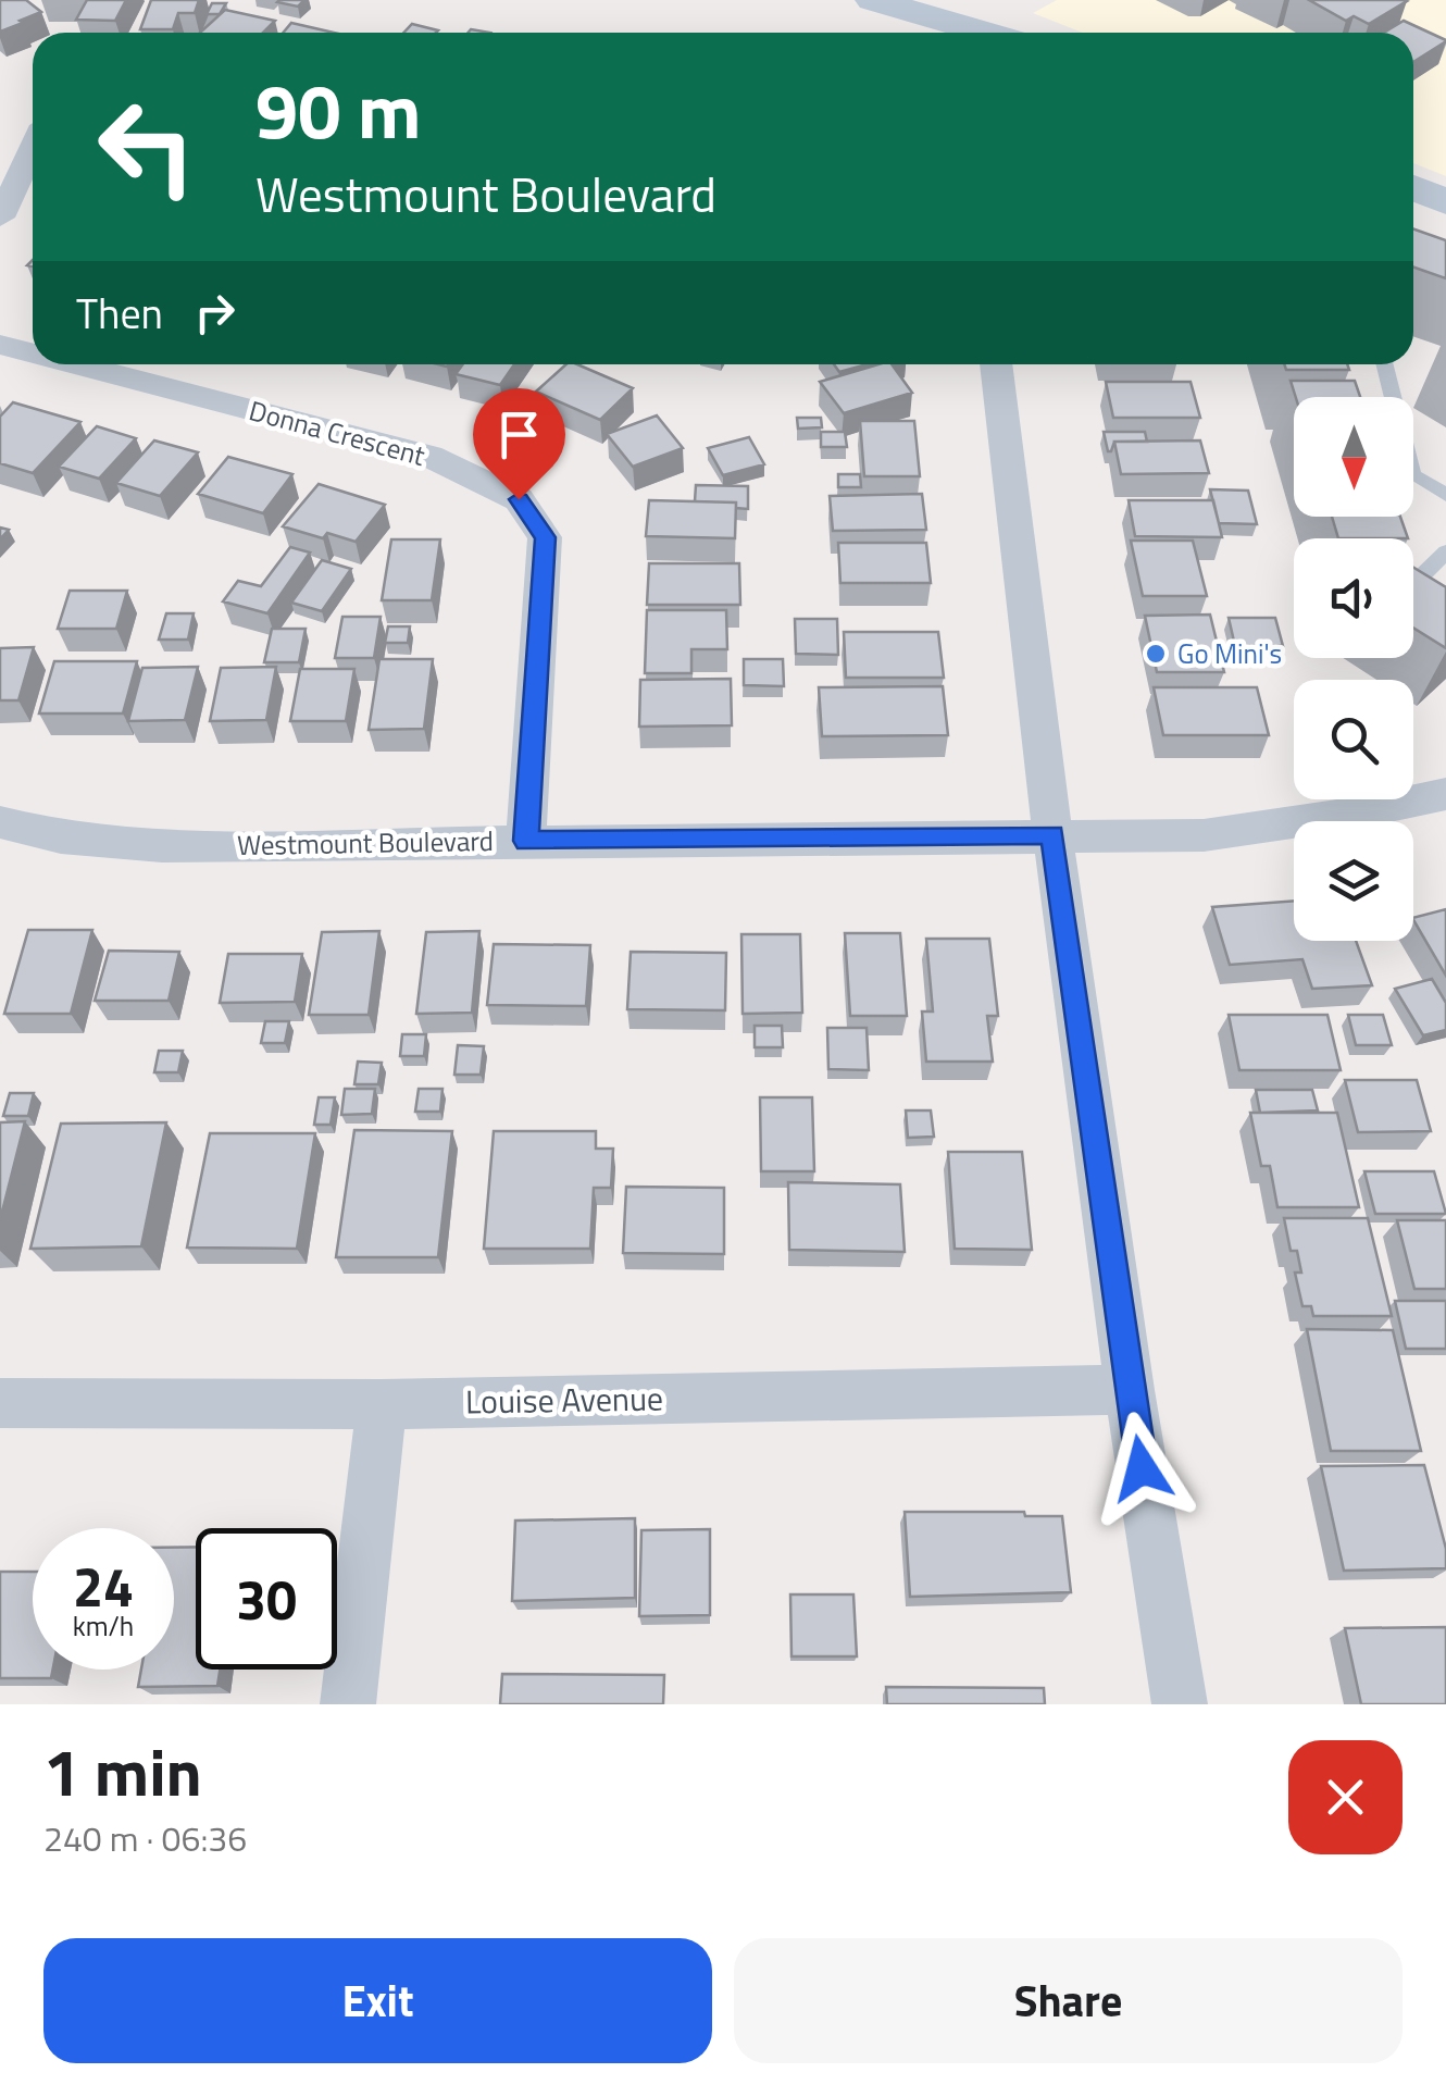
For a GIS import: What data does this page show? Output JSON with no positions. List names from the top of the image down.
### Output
{
  "streets": {
    "street": ["Donna Crescent", "Westmount Boulevard", "Louise Avenue"]
  },
  "crossings": [
    ["Donna Crescent", "Westmount Boulevard"]
  ],
  "places": ["Go Mini's"],
  "north": "bottom",
  "page": {
    "turn": ["90 m", "Westmount Boulevard"],
    "then": "Then",
    "speed": "24 km/h",
    "limit": "30",
    "heading": ["1 min", "240 m · 06:36"],
    "buttons": ["Exit", "Share"]
  }
}
